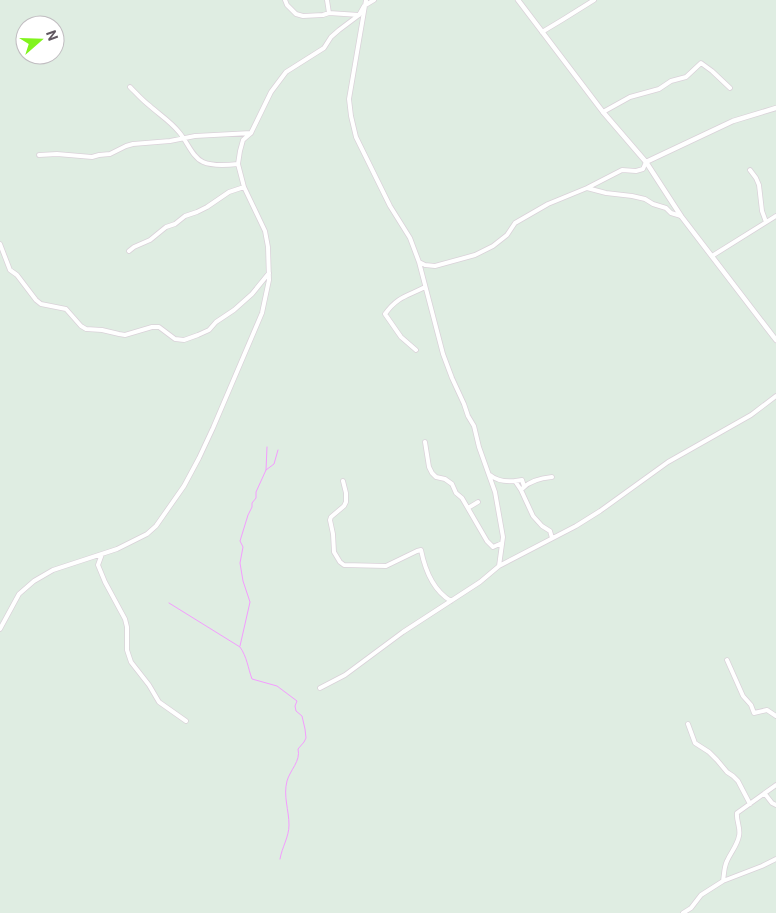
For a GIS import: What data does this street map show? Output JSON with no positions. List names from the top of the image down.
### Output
{
  "north": "right"
}
